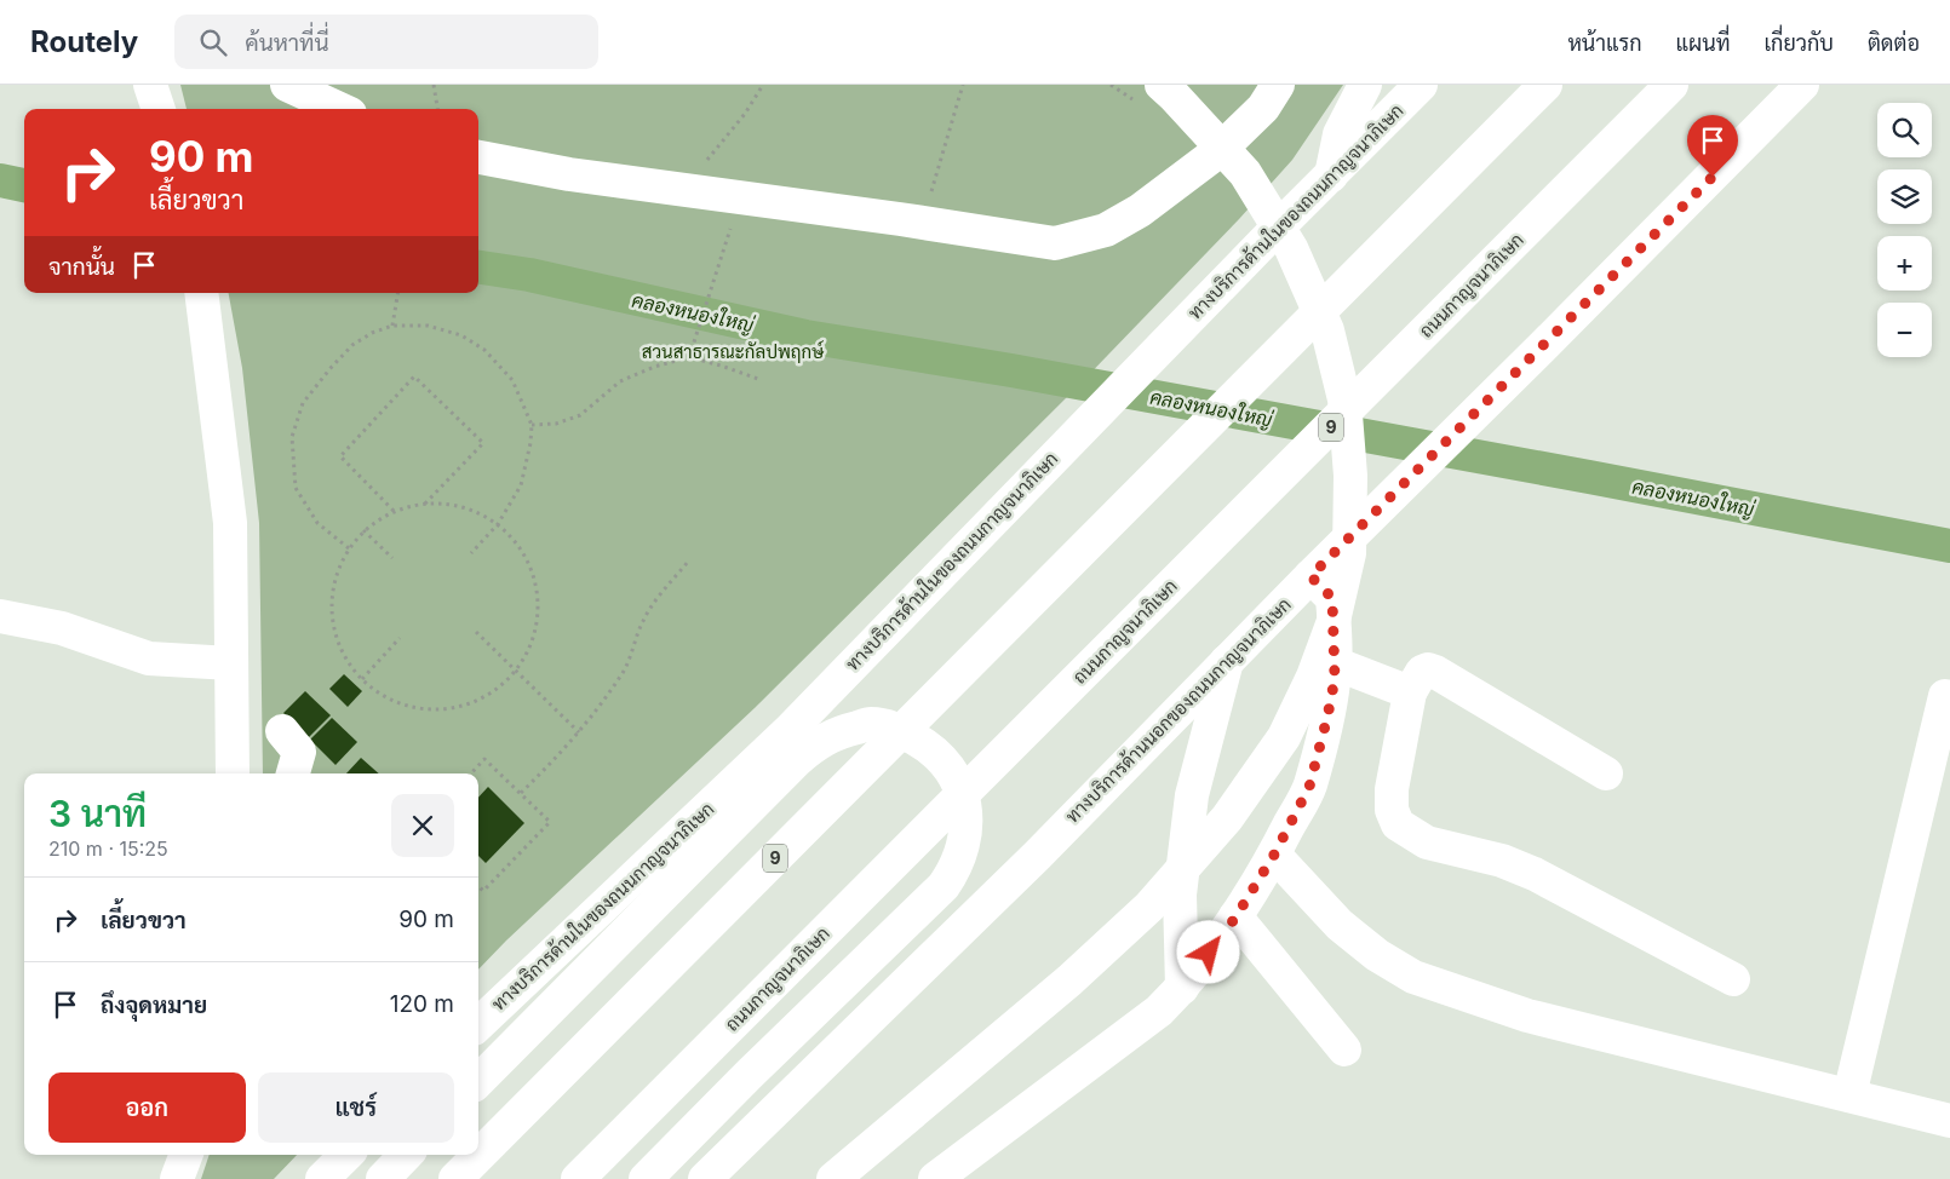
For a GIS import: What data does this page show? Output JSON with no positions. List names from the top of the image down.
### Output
{
  "streets": {
    "main road": [
      "ทางบริการด้านในของถนนกาญจนาภิเษก",
      "ถนนกาญจนาภิเษก",
      "9",
      "ทางบริการด้านนอกของถนนกาญจนาภิเษก"
    ]
  },
  "water": ["คลองหนองใหญ่"],
  "parks": ["สวนสาธารณะกัลปพฤกษ์"],
  "page": {
    "header": "Routely",
    "search": "ค้นหาที่นี่",
    "nav": [
      "หน้าแรก",
      "แผนที่",
      "เกี่ยวกับ",
      "ติดต่อ"
    ],
    "map_buttons": ["+", "−"],
    "turn": ["90 m", "เลี้ยวขวา"],
    "then": "จากนั้น",
    "heading": ["3 นาที", "210 m · 15:25"],
    "list": [
      {
        "name": "เลี้ยวขวา",
        "value": "90 m"
      },
      {
        "name": "ถึงจุดหมาย",
        "value": "120 m"
      }
    ],
    "buttons": ["ออก", "แชร์"]
  }
}
